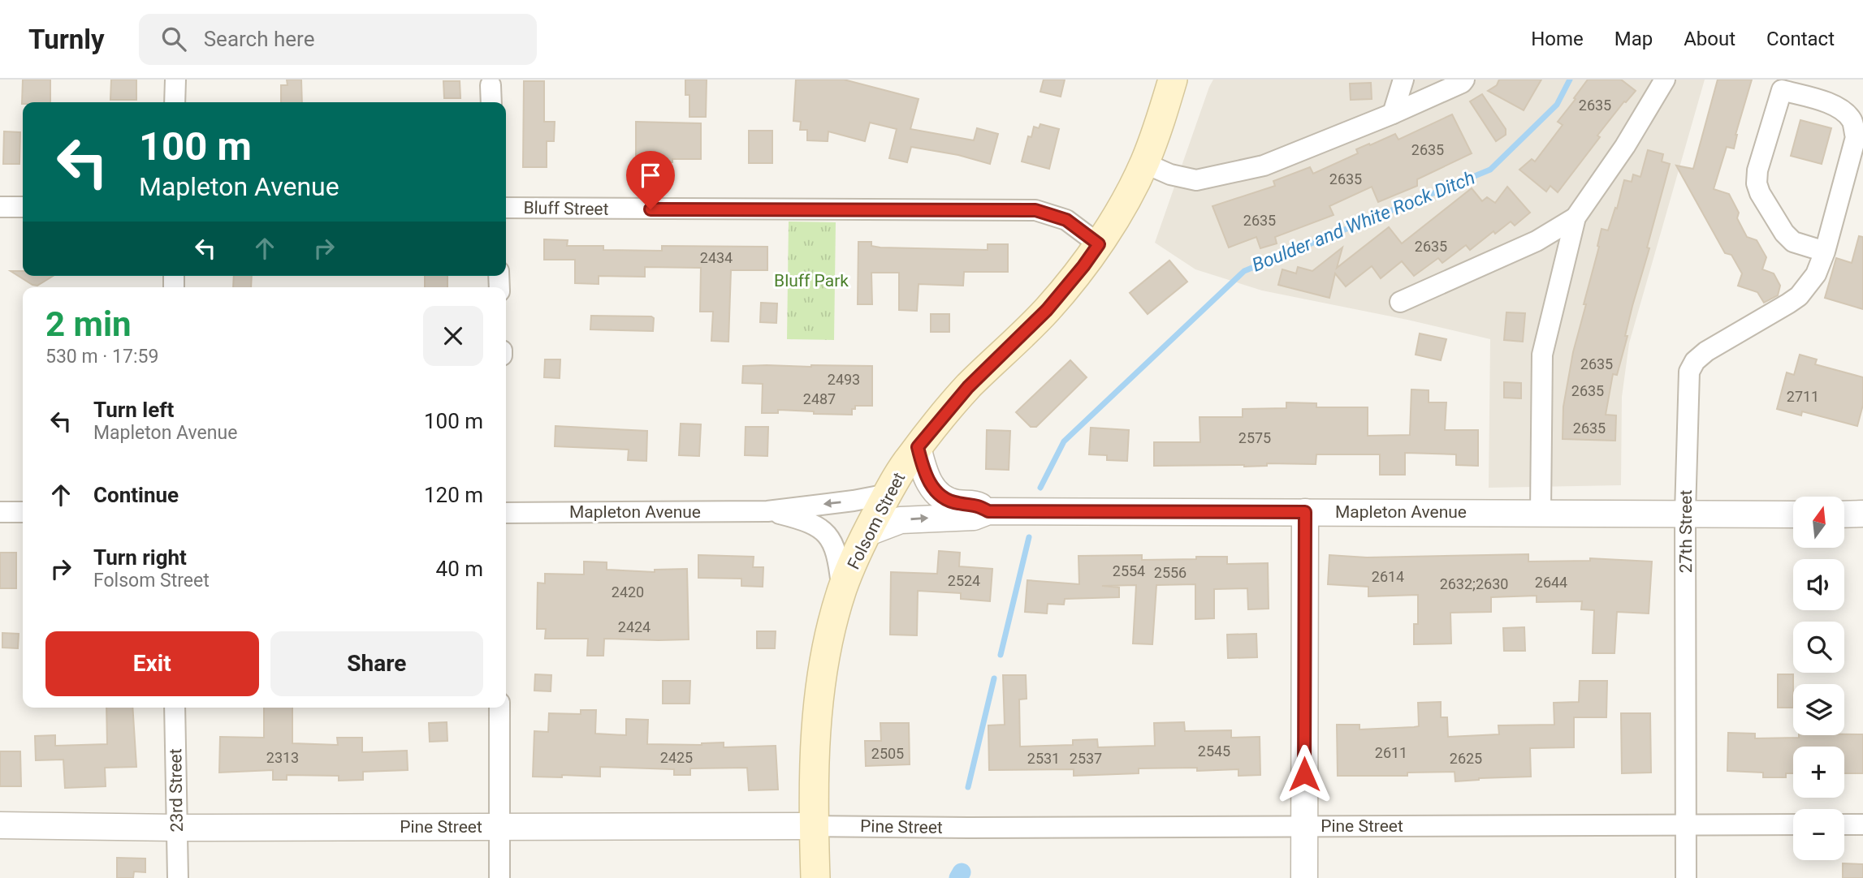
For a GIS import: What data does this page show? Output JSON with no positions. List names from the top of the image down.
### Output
{
  "streets": {
    "main road": ["Folsom Street"],
    "street": [
      "Bluff Street",
      "Mapleton Avenue",
      "27th Street",
      "23rd Street",
      "Pine Street"
    ]
  },
  "crossings": [
    ["Bluff Street", "Folsom Street"],
    ["Mapleton Avenue", "Folsom Street"],
    ["Mapleton Avenue", "27th Street"],
    ["Folsom Street", "Pine Street"],
    ["27th Street", "Pine Street"],
    ["23rd Street", "Pine Street"]
  ],
  "water": ["Boulder and White Rock Ditch"],
  "parks": ["Bluff Park"],
  "house_numbers": [
    "2635",
    "2635",
    "2635",
    "2635",
    "2635",
    "2434",
    "2635",
    "2493",
    "2635",
    "2711",
    "2487",
    "2635",
    "2575",
    "2554",
    "2556",
    "2614",
    "2524",
    "2644",
    "2632;2630",
    "2420",
    "2424",
    "2545",
    "2611",
    "2505",
    "2313",
    "2425",
    "2531",
    "2537",
    "2625"
  ],
  "north": "top",
  "page": {
    "header": "Turnly",
    "search": "Search here",
    "nav": [
      "Home",
      "Map",
      "About",
      "Contact"
    ],
    "turn": ["100 m", "Mapleton Avenue"],
    "heading": ["2 min", "530 m · 17:59"],
    "list": [
      {
        "name": "Turn left",
        "note": "Mapleton Avenue",
        "value": "100 m"
      },
      {
        "name": "Continue",
        "value": "120 m"
      },
      {
        "name": "Turn right",
        "note": "Folsom Street",
        "value": "40 m"
      }
    ],
    "map_buttons": ["+", "−"],
    "buttons": ["Exit", "Share"]
  }
}
